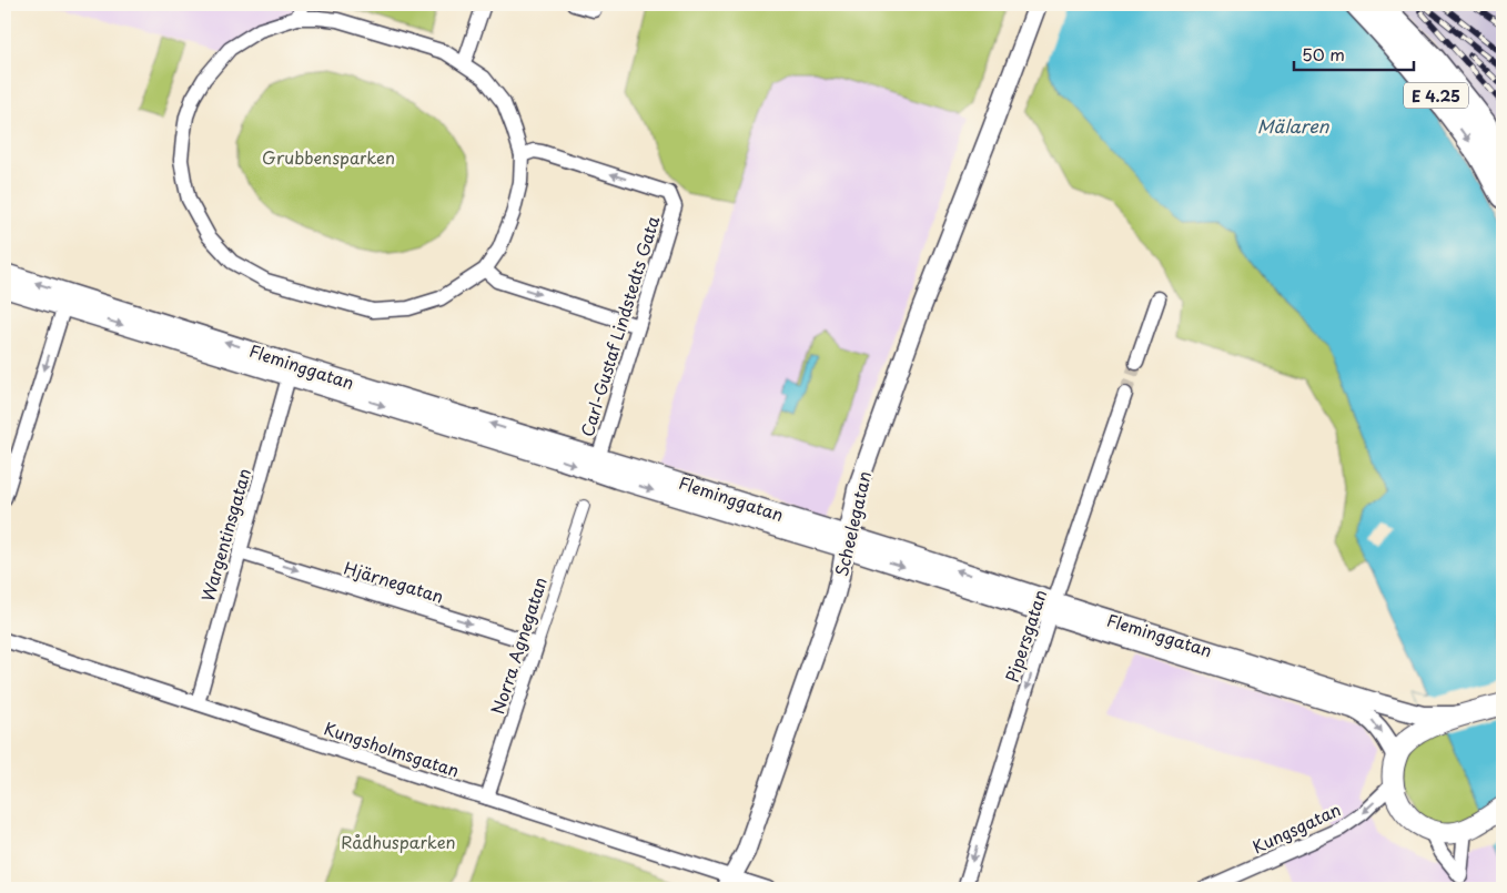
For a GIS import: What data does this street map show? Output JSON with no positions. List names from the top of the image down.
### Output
{
  "streets": {
    "highway": ["E 4.25"],
    "street": [
      "Carl-Gustaf Lindstedts Gata",
      "Fleminggatan",
      "Scheelegatan",
      "Wargentinsgatan",
      "Hjärnegatan",
      "Pipersgatan",
      "Norra Agnegatan",
      "Kungsholmsgatan",
      "Kungsgatan"
    ]
  },
  "crossings": [
    ["Carl-Gustaf Lindstedts Gata", "Fleminggatan"],
    ["Fleminggatan", "Scheelegatan"],
    ["Fleminggatan", "Wargentinsgatan"],
    ["Fleminggatan", "Pipersgatan"],
    ["Scheelegatan", "Kungsholmsgatan"],
    ["Wargentinsgatan", "Hjärnegatan"],
    ["Wargentinsgatan", "Kungsholmsgatan"],
    ["Hjärnegatan", "Norra Agnegatan"],
    ["Norra Agnegatan", "Kungsholmsgatan"]
  ],
  "one_way": ["Hjärnegatan", "Pipersgatan", "Kungsgatan"],
  "water": ["Mälaren"],
  "parks": ["Grubbensparken", "Rådhusparken"],
  "scale_bar": "50 m"
}
